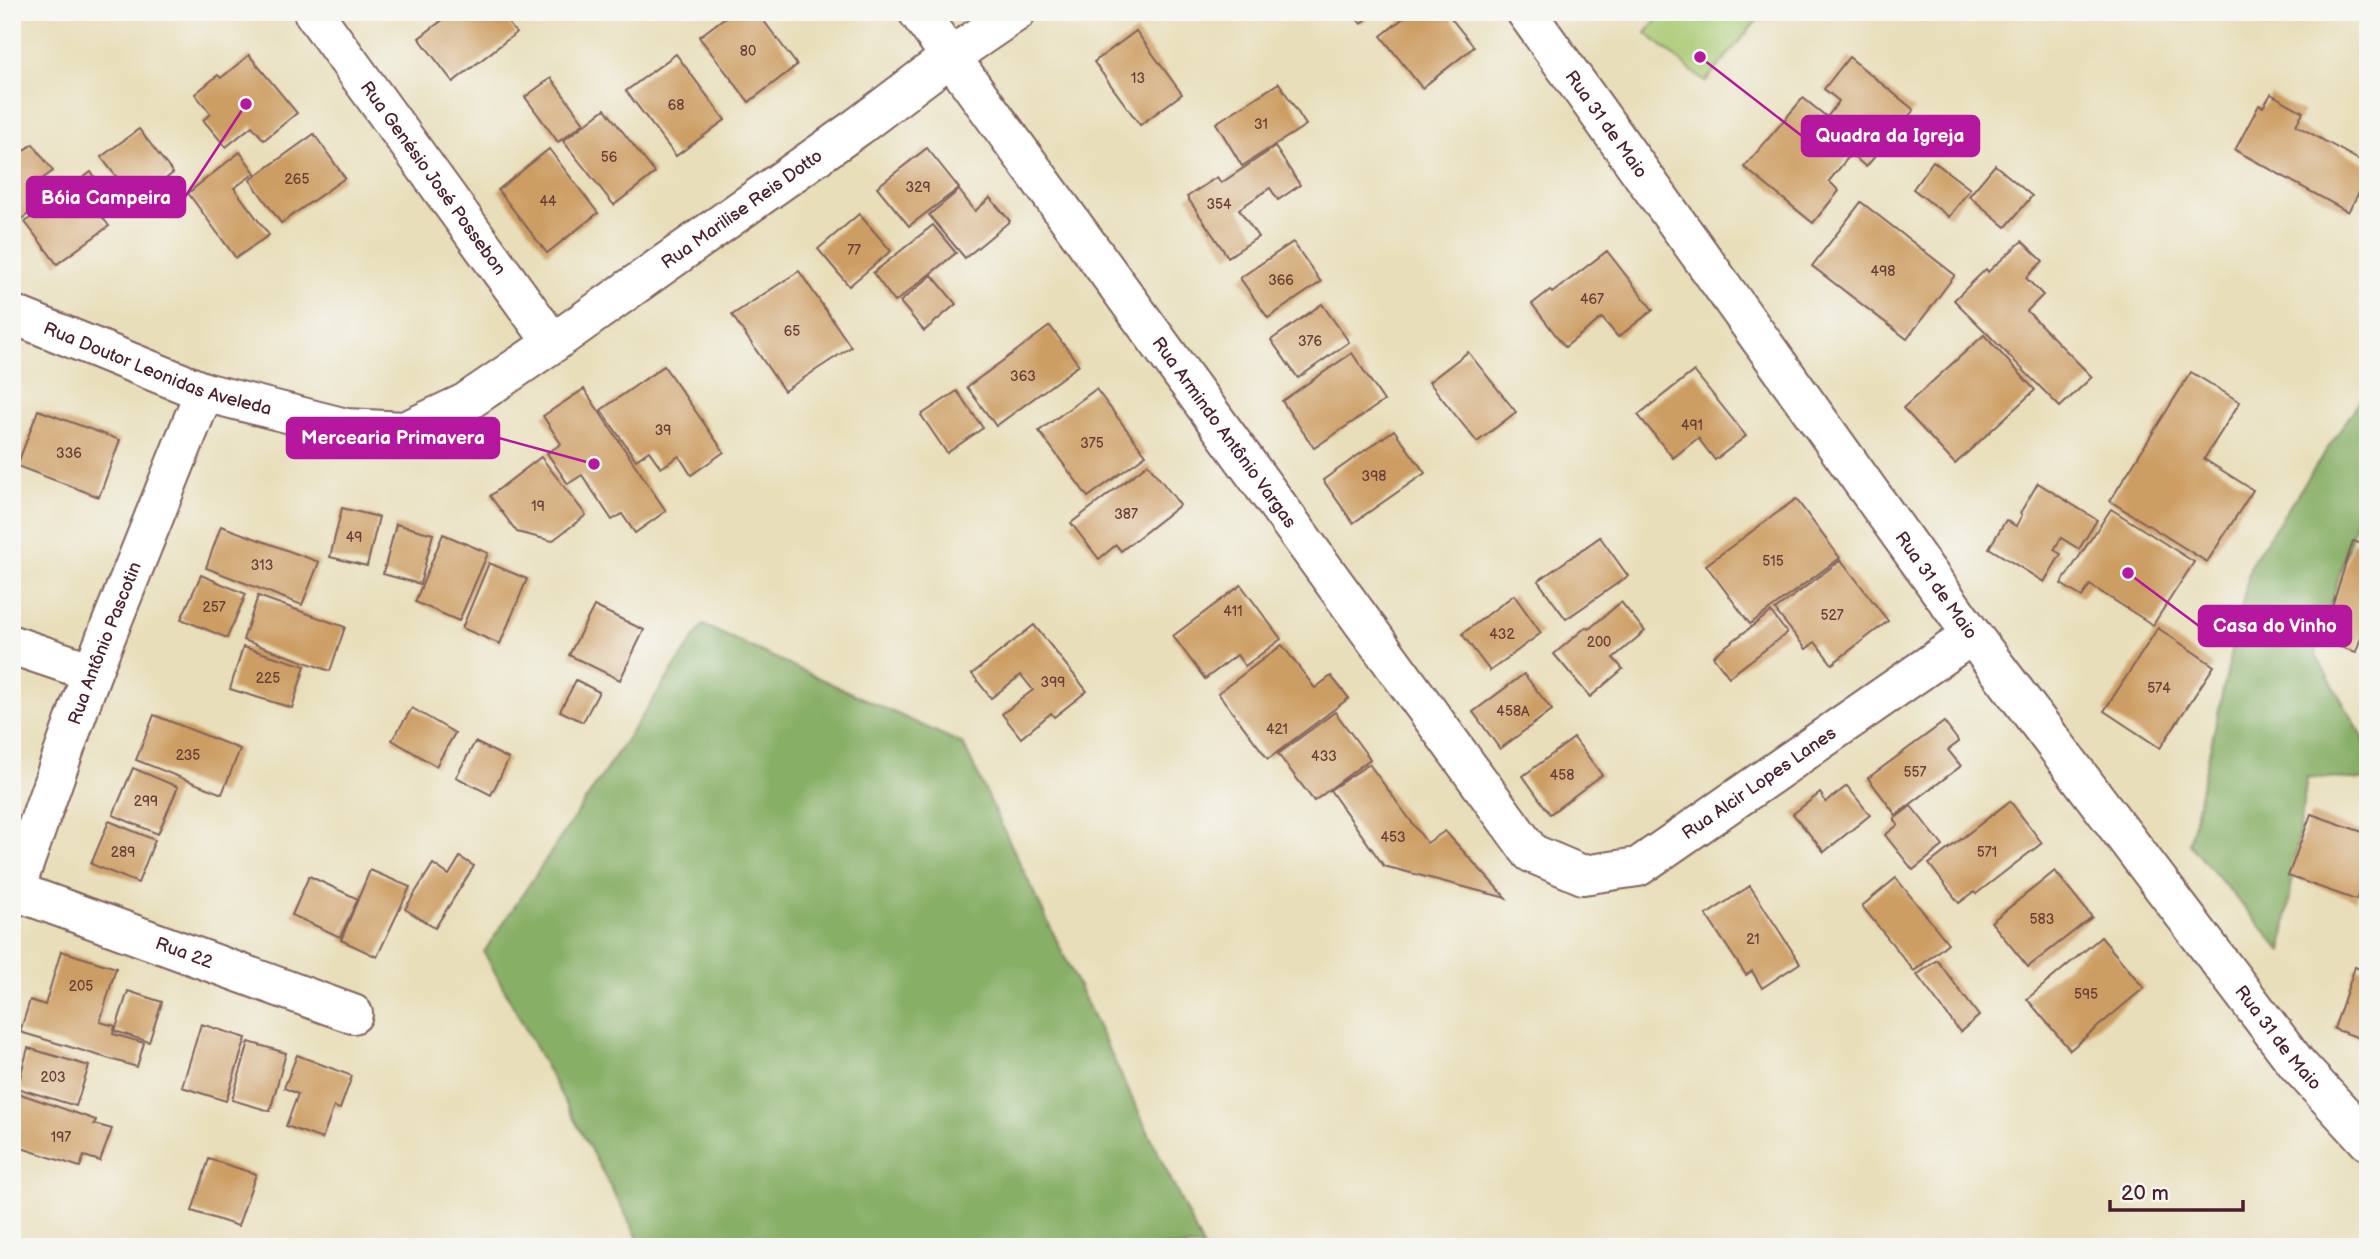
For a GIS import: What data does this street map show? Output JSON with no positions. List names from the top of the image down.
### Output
{
  "streets": {
    "street": [
      "Rua 31 de Maio",
      "Rua Genésio José Possebon",
      "Rua Marilise Reis Dotto",
      "Rua Doutor Leonidas Aveleda",
      "Rua Armindo Antônio Vargas",
      "Rua Antônio Pascotin",
      "Rua Alcir Lopes Lanes",
      "Rua 22"
    ]
  },
  "crossings": [
    ["Rua 31 de Maio", "Rua Alcir Lopes Lanes"],
    ["Rua Genésio José Possebon", "Rua Marilise Reis Dotto"],
    ["Rua Marilise Reis Dotto", "Rua Doutor Leonidas Aveleda"],
    ["Rua Marilise Reis Dotto", "Rua Armindo Antônio Vargas"],
    ["Rua Doutor Leonidas Aveleda", "Rua Antônio Pascotin"],
    ["Rua Armindo Antônio Vargas", "Rua Alcir Lopes Lanes"],
    ["Rua Antônio Pascotin", "Rua 22"]
  ],
  "places": [
    "Quadra da Igreja",
    "Bóia Campeira",
    "Mercearia Primavera",
    "Casa do Vinho"
  ],
  "house_numbers": [
    "80",
    "13",
    "68",
    "31",
    "56",
    "265",
    "329",
    "44",
    "354",
    "77",
    "498",
    "366",
    "467",
    "65",
    "376",
    "363",
    "491",
    "39",
    "375",
    "336",
    "398",
    "19",
    "387",
    "49",
    "515",
    "313",
    "257",
    "411",
    "527",
    "432",
    "200",
    "225",
    "399",
    "574",
    "458A",
    "421",
    "235",
    "433",
    "557",
    "458",
    "299",
    "453",
    "289",
    "571",
    "583",
    "21",
    "205",
    "595",
    "203",
    "197"
  ],
  "scale_bar": "20 m"
}
